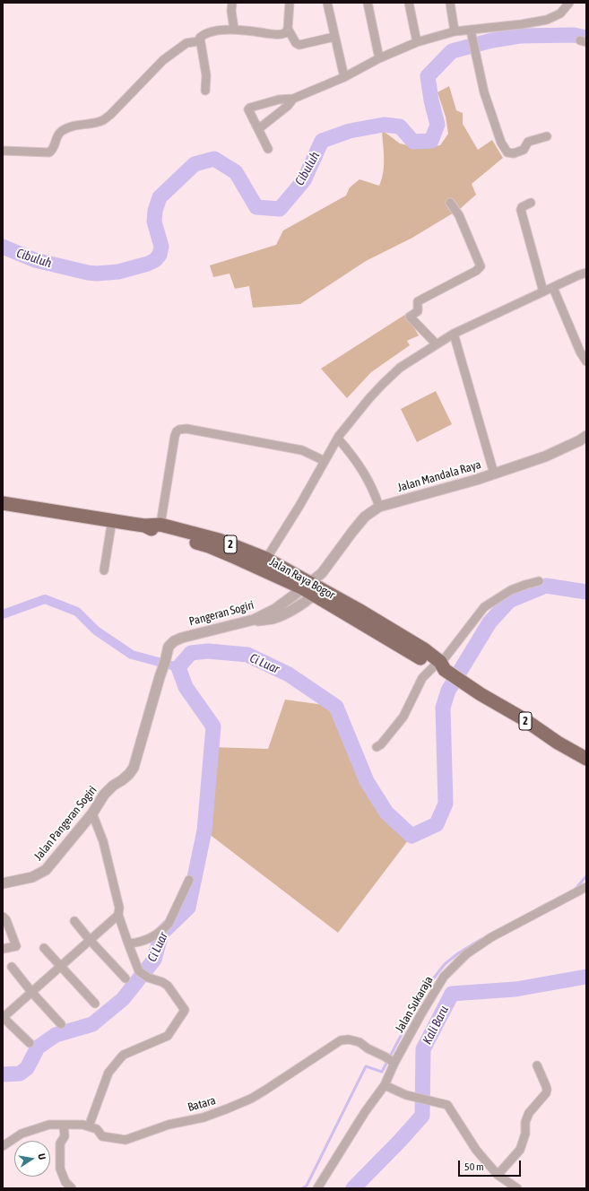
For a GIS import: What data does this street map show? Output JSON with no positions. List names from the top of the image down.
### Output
{
  "streets": {
    "highway": ["2", "Jalan Raya Bogor"],
    "street": [
      "Jalan Mandala Raya",
      "Pangeran Sogiri",
      "Jalan Pangeran Sogiri",
      "Jalan Sukaraja",
      "Batara"
    ]
  },
  "crossings": [
    ["Jalan Mandala Raya", "Pangeran Sogiri"],
    ["2", "Jalan Raya Bogor"],
    ["Jalan Raya Bogor", "Pangeran Sogiri"],
    ["Pangeran Sogiri", "Jalan Pangeran Sogiri"],
    ["Jalan Sukaraja", "Batara"]
  ],
  "water": ["Cibuluh", "Ci Luar", "Kali Baru"],
  "scale_bar": "50 m",
  "north": "right"
}
